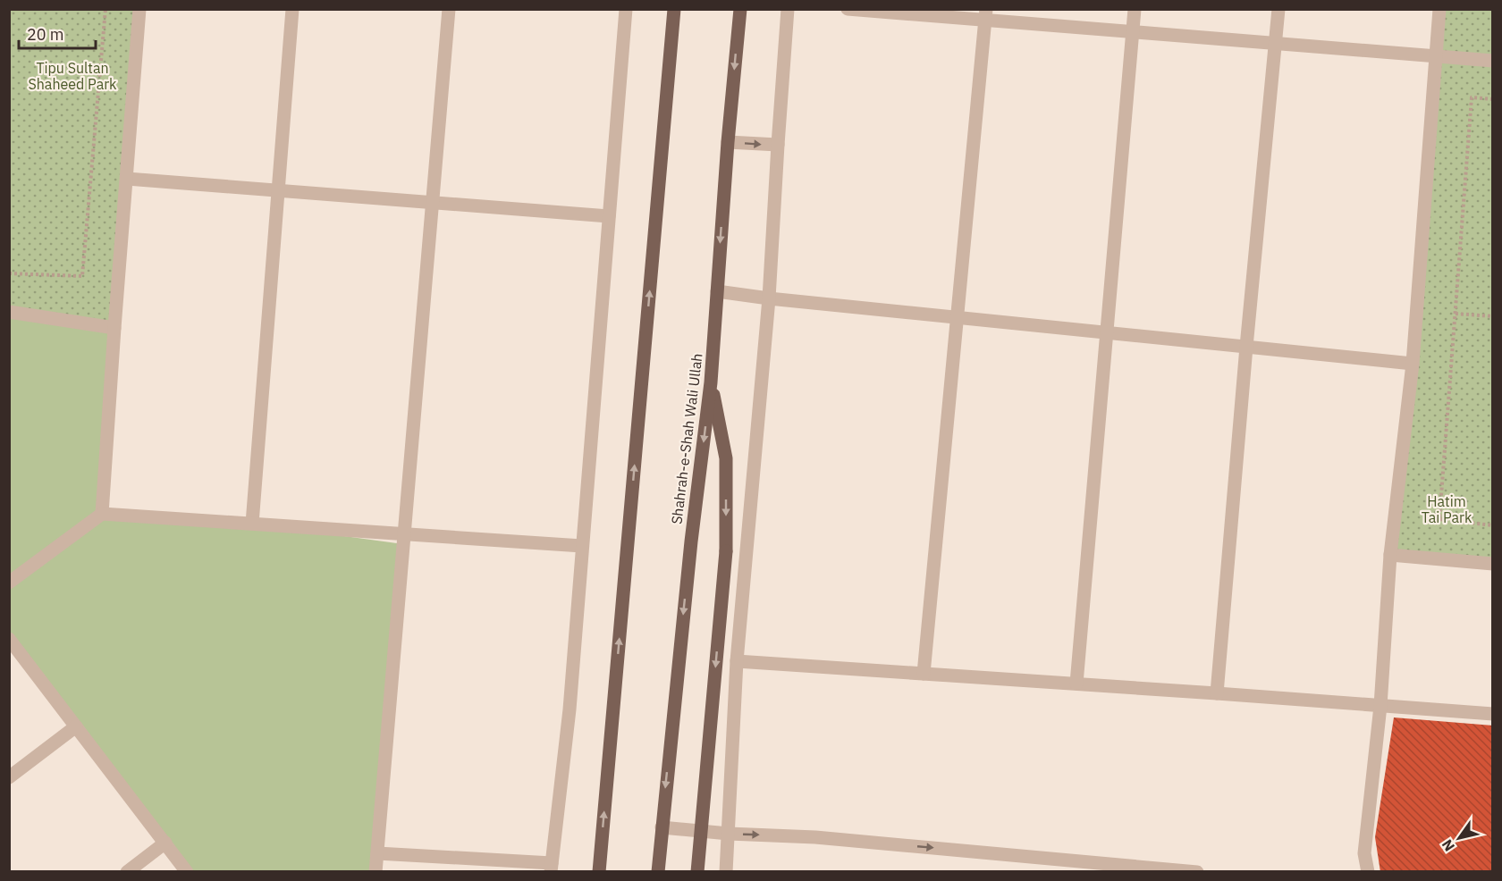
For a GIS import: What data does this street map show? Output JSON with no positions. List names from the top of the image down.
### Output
{
  "streets": {
    "main road": ["Shahrah-e-Shah Wali Ullah"]
  },
  "parks": ["Tipu Sultan Shaheed Park", "Hatim Tai Park"],
  "scale_bar": "20 m",
  "north": "bottom left"
}
